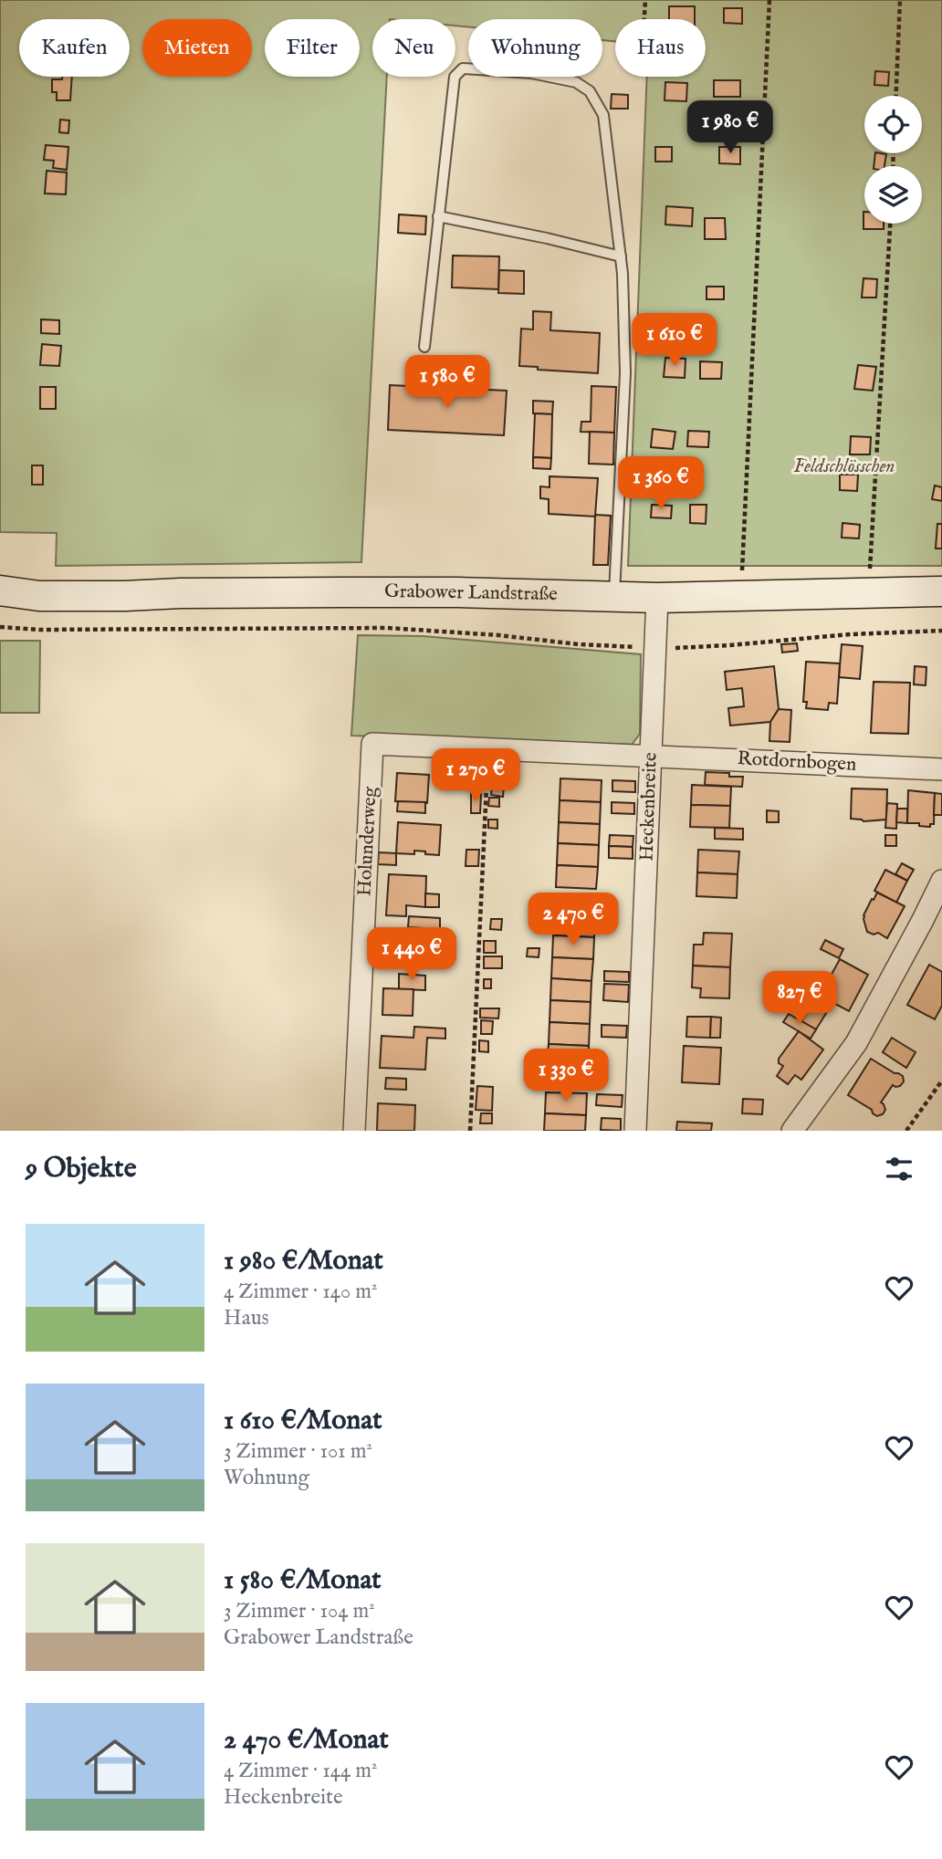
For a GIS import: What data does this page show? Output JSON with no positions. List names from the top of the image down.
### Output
{
  "streets": {
    "main road": ["Grabower Landstraße"],
    "street": ["Rotdornbogen", "Heckenbreite", "Holunderweg"]
  },
  "crossings": [
    ["Grabower Landstraße", "Heckenbreite"],
    ["Rotdornbogen", "Heckenbreite"],
    ["Rotdornbogen", "Holunderweg"]
  ],
  "parks": ["Feldschlösschen"],
  "page": {
    "chip": [
      "Kaufen",
      "Mieten",
      "Filter",
      "Neu",
      "Wohnung",
      "Haus"
    ],
    "price": [
      "1 980 €",
      "1 610 €",
      "1 580 €",
      "1 360 €",
      "1 270 €",
      "2 470 €",
      "1 440 €",
      "827 €",
      "1 330 €"
    ],
    "heading": "9 Objekte",
    "list": [
      {
        "name": "1 980 €/Monat",
        "note": "4 Zimmer · 140 m² · Haus"
      },
      {
        "name": "1 610 €/Monat",
        "note": "3 Zimmer · 101 m² · Wohnung"
      },
      {
        "name": "1 580 €/Monat",
        "note": "3 Zimmer · 104 m² · Grabower Landstraße"
      },
      {
        "name": "2 470 €/Monat",
        "note": "4 Zimmer · 144 m² · Heckenbreite"
      }
    ]
  }
}
